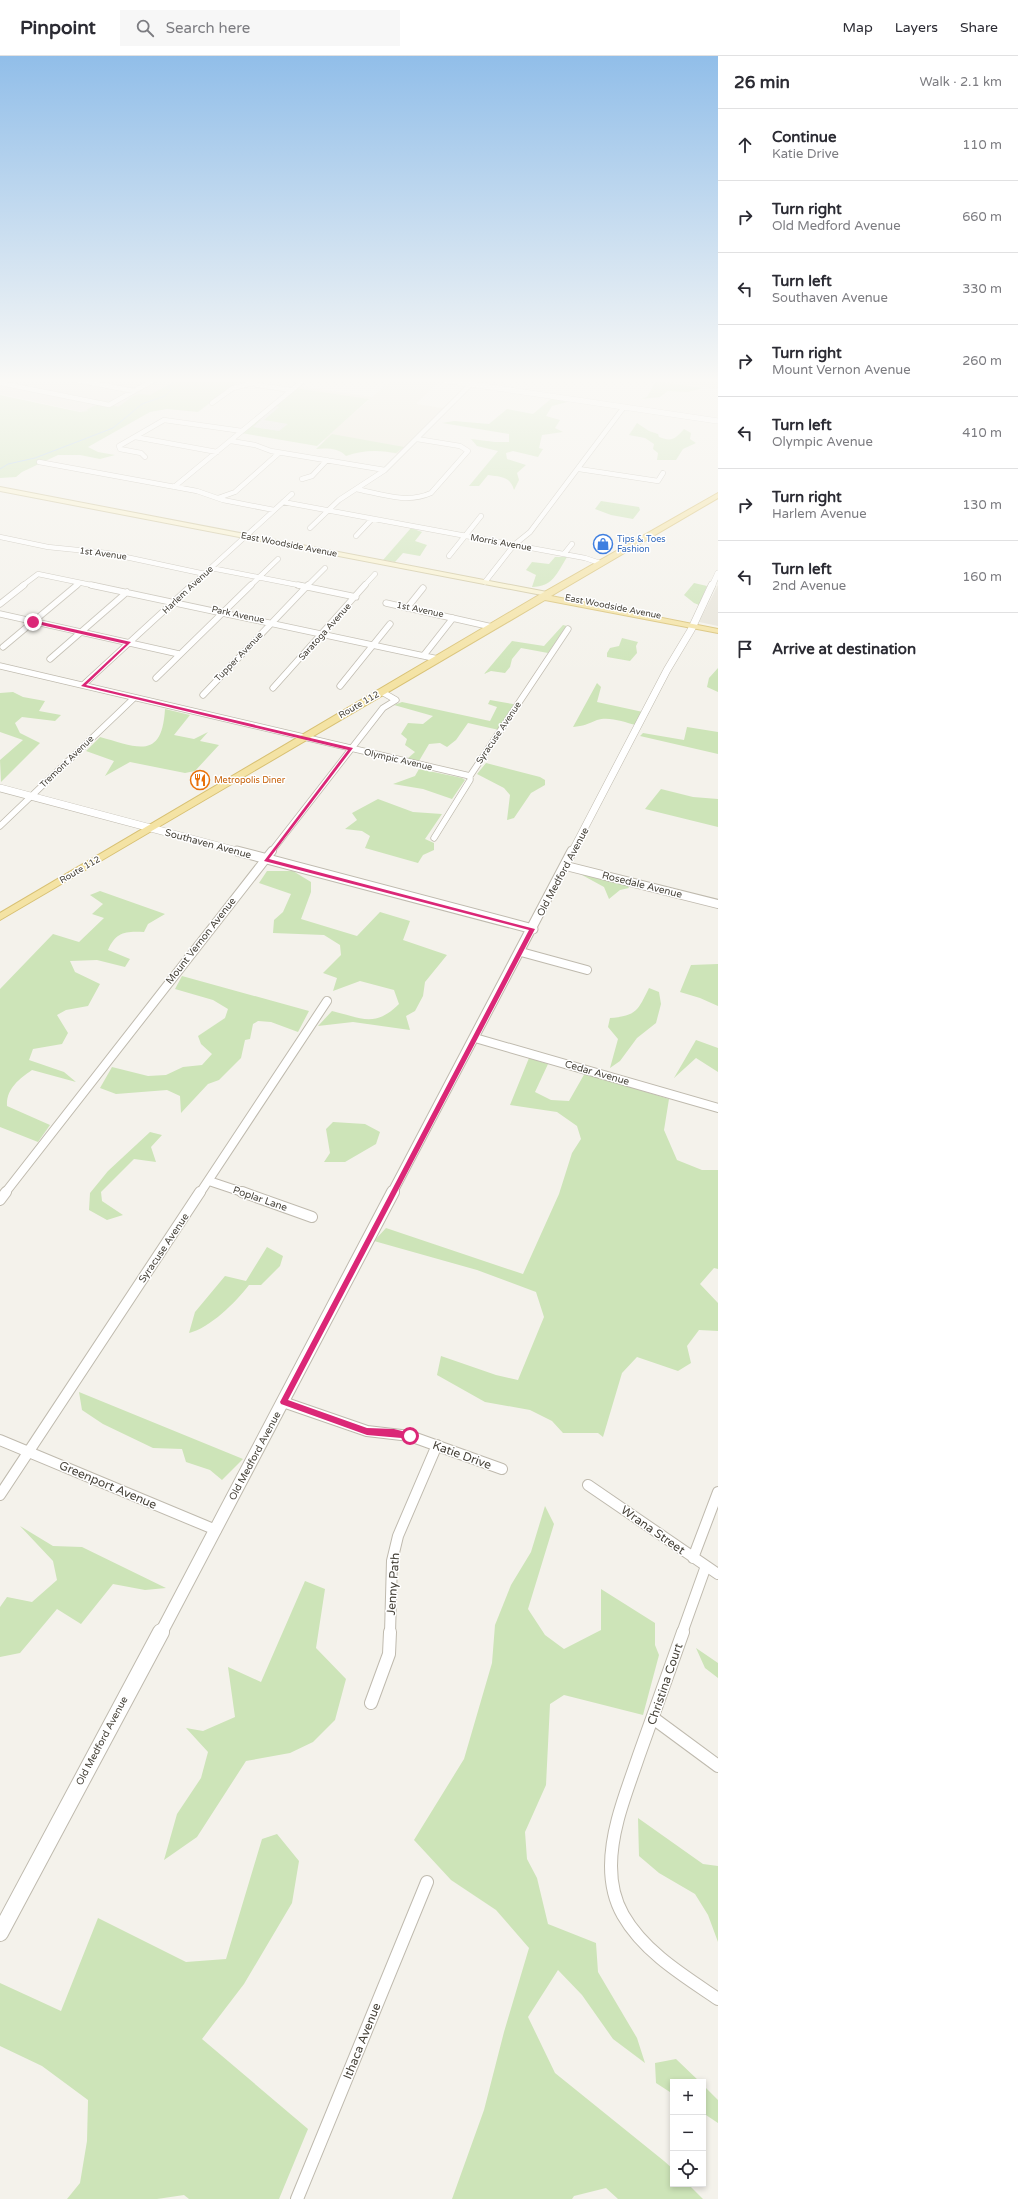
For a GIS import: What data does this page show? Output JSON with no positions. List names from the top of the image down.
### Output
{
  "streets": {
    "main road": ["East Woodside Avenue", "Route 112"],
    "street": [
      "Morris Avenue",
      "1st Avenue",
      "Harlem Avenue",
      "Park Avenue",
      "Saratoga Avenue",
      "Tupper Avenue",
      "Syracuse Avenue",
      "Olympic Avenue",
      "Tremont Avenue",
      "Southaven Avenue",
      "Old Medford Avenue",
      "Rosedale Avenue",
      "Mount Vernon Avenue",
      "Cedar Avenue",
      "Poplar Lane",
      "Katie Drive",
      "Greenport Avenue",
      "Wrana Street",
      "Jenny Path",
      "Christina Court",
      "Ithaca Avenue"
    ]
  },
  "crossings": [
    ["Morris Avenue", "Harlem Avenue"],
    ["Morris Avenue", "Route 112"],
    ["East Woodside Avenue", "Harlem Avenue"],
    ["East Woodside Avenue", "Route 112"],
    ["East Woodside Avenue", "Old Medford Avenue"],
    ["1st Avenue", "Harlem Avenue"],
    ["1st Avenue", "Route 112"],
    ["Harlem Avenue", "Park Avenue"],
    ["Harlem Avenue", "Olympic Avenue"],
    ["Park Avenue", "Saratoga Avenue"],
    ["Park Avenue", "Tupper Avenue"],
    ["Park Avenue", "Route 112"],
    ["Route 112", "Olympic Avenue"],
    ["Route 112", "Southaven Avenue"],
    ["Route 112", "Mount Vernon Avenue"],
    ["Syracuse Avenue", "Olympic Avenue"],
    ["Syracuse Avenue", "Poplar Lane"],
    ["Syracuse Avenue", "Greenport Avenue"],
    ["Olympic Avenue", "Tremont Avenue"],
    ["Olympic Avenue", "Mount Vernon Avenue"],
    ["Tremont Avenue", "Southaven Avenue"],
    ["Southaven Avenue", "Old Medford Avenue"],
    ["Southaven Avenue", "Mount Vernon Avenue"],
    ["Old Medford Avenue", "Rosedale Avenue"],
    ["Old Medford Avenue", "Cedar Avenue"],
    ["Old Medford Avenue", "Katie Drive"],
    ["Old Medford Avenue", "Greenport Avenue"],
    ["Katie Drive", "Jenny Path"],
    ["Wrana Street", "Christina Court"]
  ],
  "places": {
    "shop": ["Tips & Toes Fashion"],
    "restaurant": ["Metropolis Diner"]
  },
  "page": {
    "header": "Pinpoint",
    "search": "Search here",
    "nav": ["Map", "Layers", "Share"],
    "heading": ["26 min", "Walk · 2.1 km"],
    "list": [
      ["Continue", "Katie Drive", "110 m"],
      ["Turn right", "Old Medford Avenue", "660 m"],
      ["Turn left", "Southaven Avenue", "330 m"],
      ["Turn right", "Mount Vernon Avenue", "260 m"],
      ["Turn left", "Olympic Avenue", "410 m"],
      ["Turn right", "Harlem Avenue", "130 m"],
      ["Turn left", "2nd Avenue", "160 m"],
      "Arrive at destination"
    ],
    "map_buttons": ["+", "−"]
  }
}
